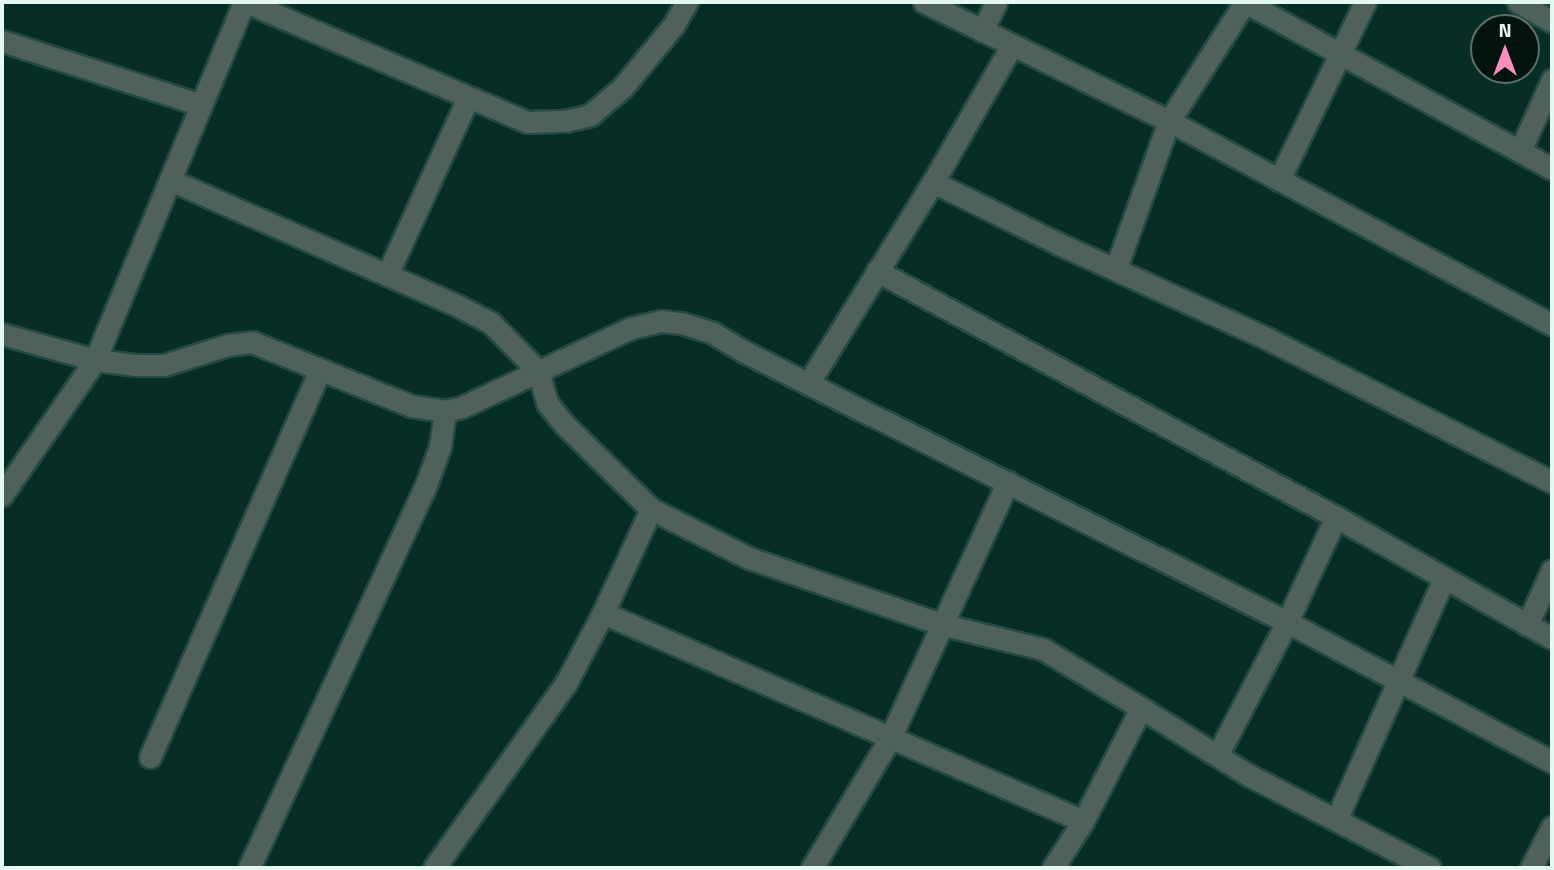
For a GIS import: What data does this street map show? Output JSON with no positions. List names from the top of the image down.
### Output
{
  "north": "top"
}
